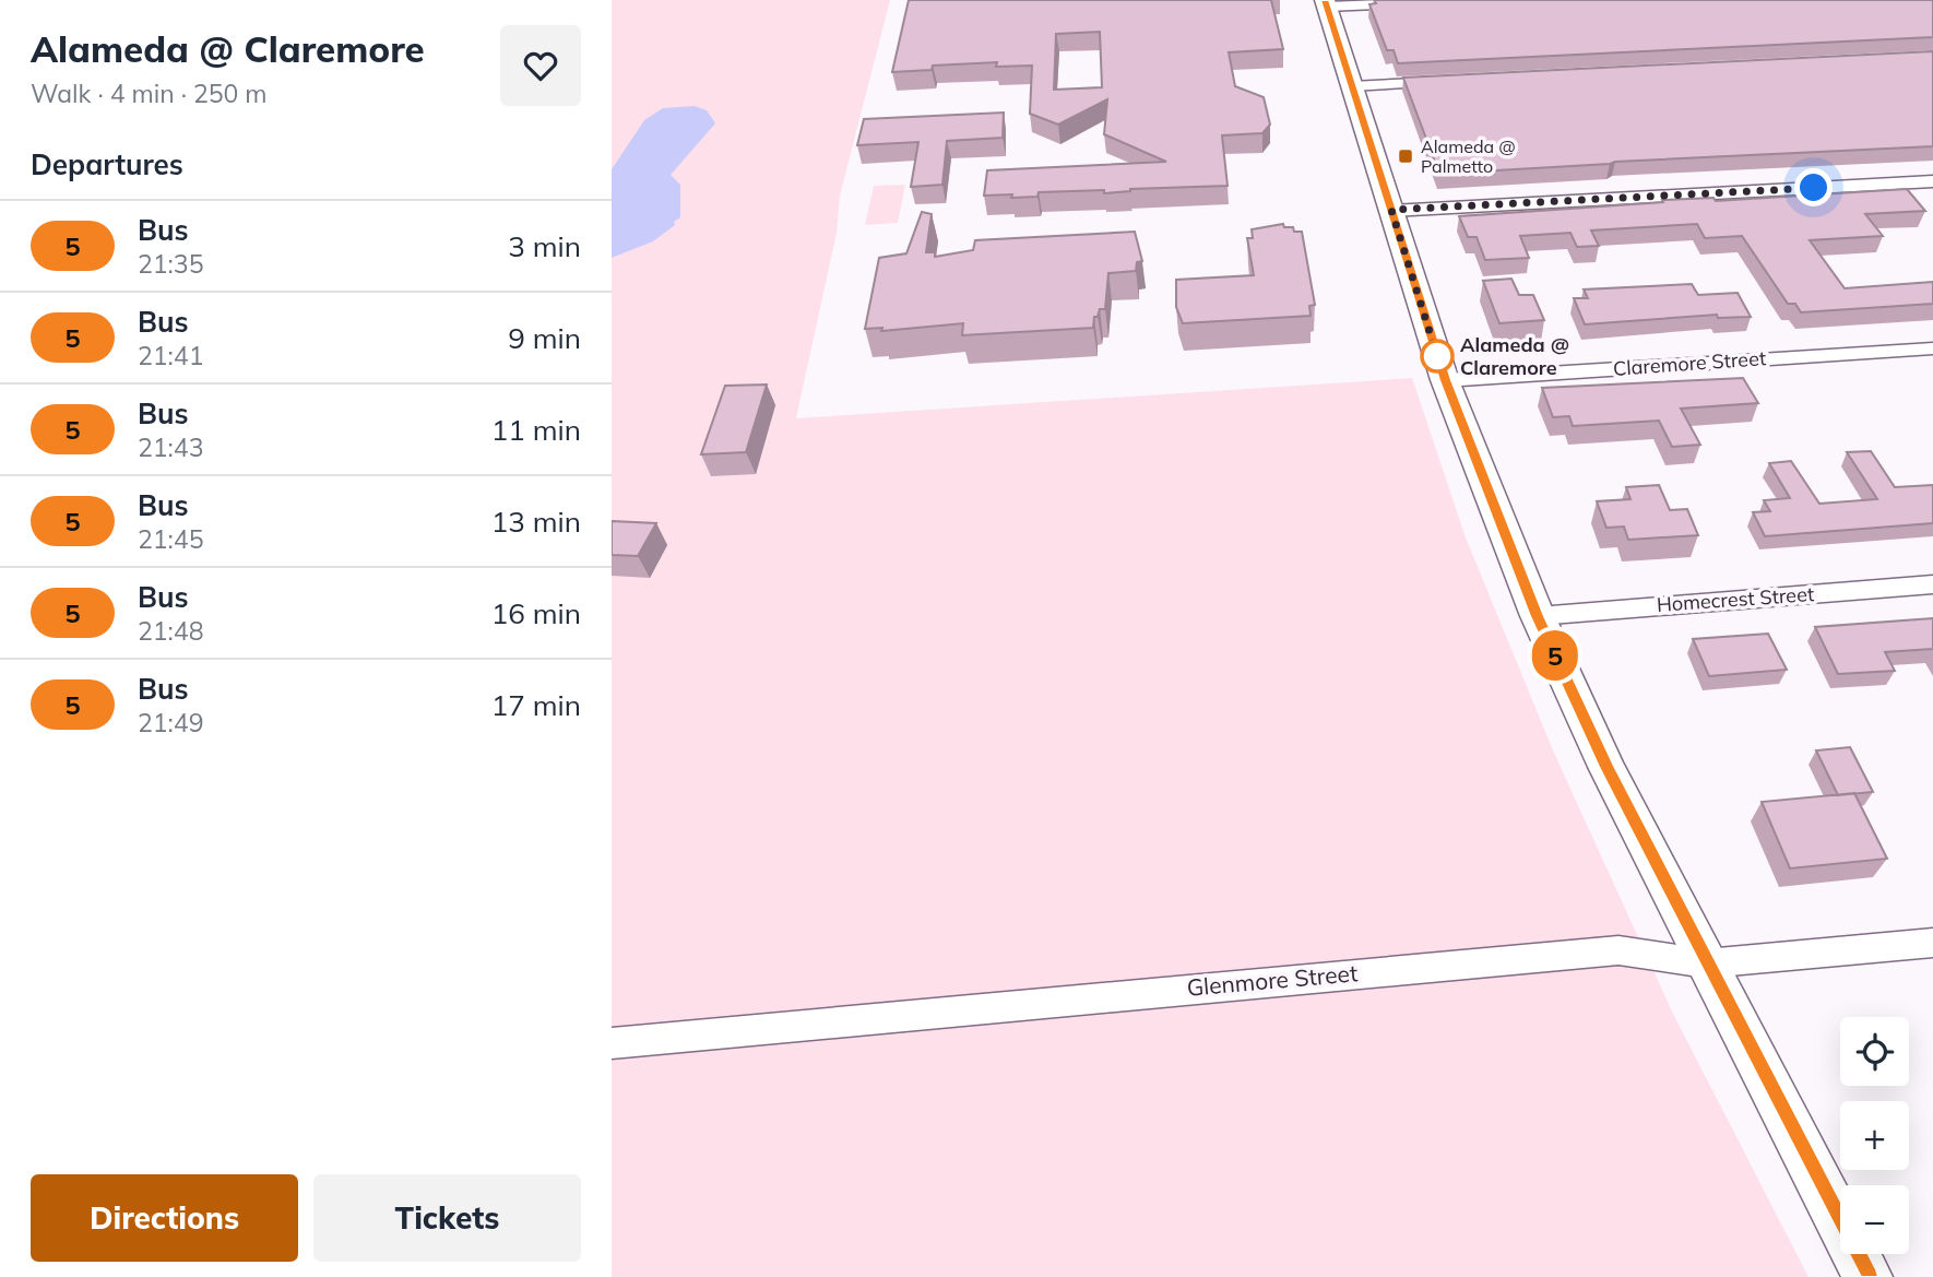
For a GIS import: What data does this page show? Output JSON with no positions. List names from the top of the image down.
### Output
{
  "streets": {
    "street": ["Claremore Street", "Homecrest Street", "Glenmore Street"]
  },
  "places": {
    "transit": ["Alameda @ Palmetto"],
    "other": ["Alameda @ Claremore"]
  },
  "lines": ["bus line 5"],
  "page": {
    "heading": [
      ["Alameda @ Claremore", "Walk · 4 min · 250 m"],
      "Departures"
    ],
    "on_map": "5",
    "list": [
      {
        "mark": "5",
        "name": "Bus",
        "note": "21:35",
        "value": "3 min"
      },
      {
        "mark": "5",
        "name": "Bus",
        "note": "21:41",
        "value": "9 min"
      },
      {
        "mark": "5",
        "name": "Bus",
        "note": "21:43",
        "value": "11 min"
      },
      {
        "mark": "5",
        "name": "Bus",
        "note": "21:45",
        "value": "13 min"
      },
      {
        "mark": "5",
        "name": "Bus",
        "note": "21:48",
        "value": "16 min"
      },
      {
        "mark": "5",
        "name": "Bus",
        "note": "21:49",
        "value": "17 min"
      }
    ],
    "map_buttons": ["+", "−"],
    "buttons": ["Directions", "Tickets"]
  }
}
